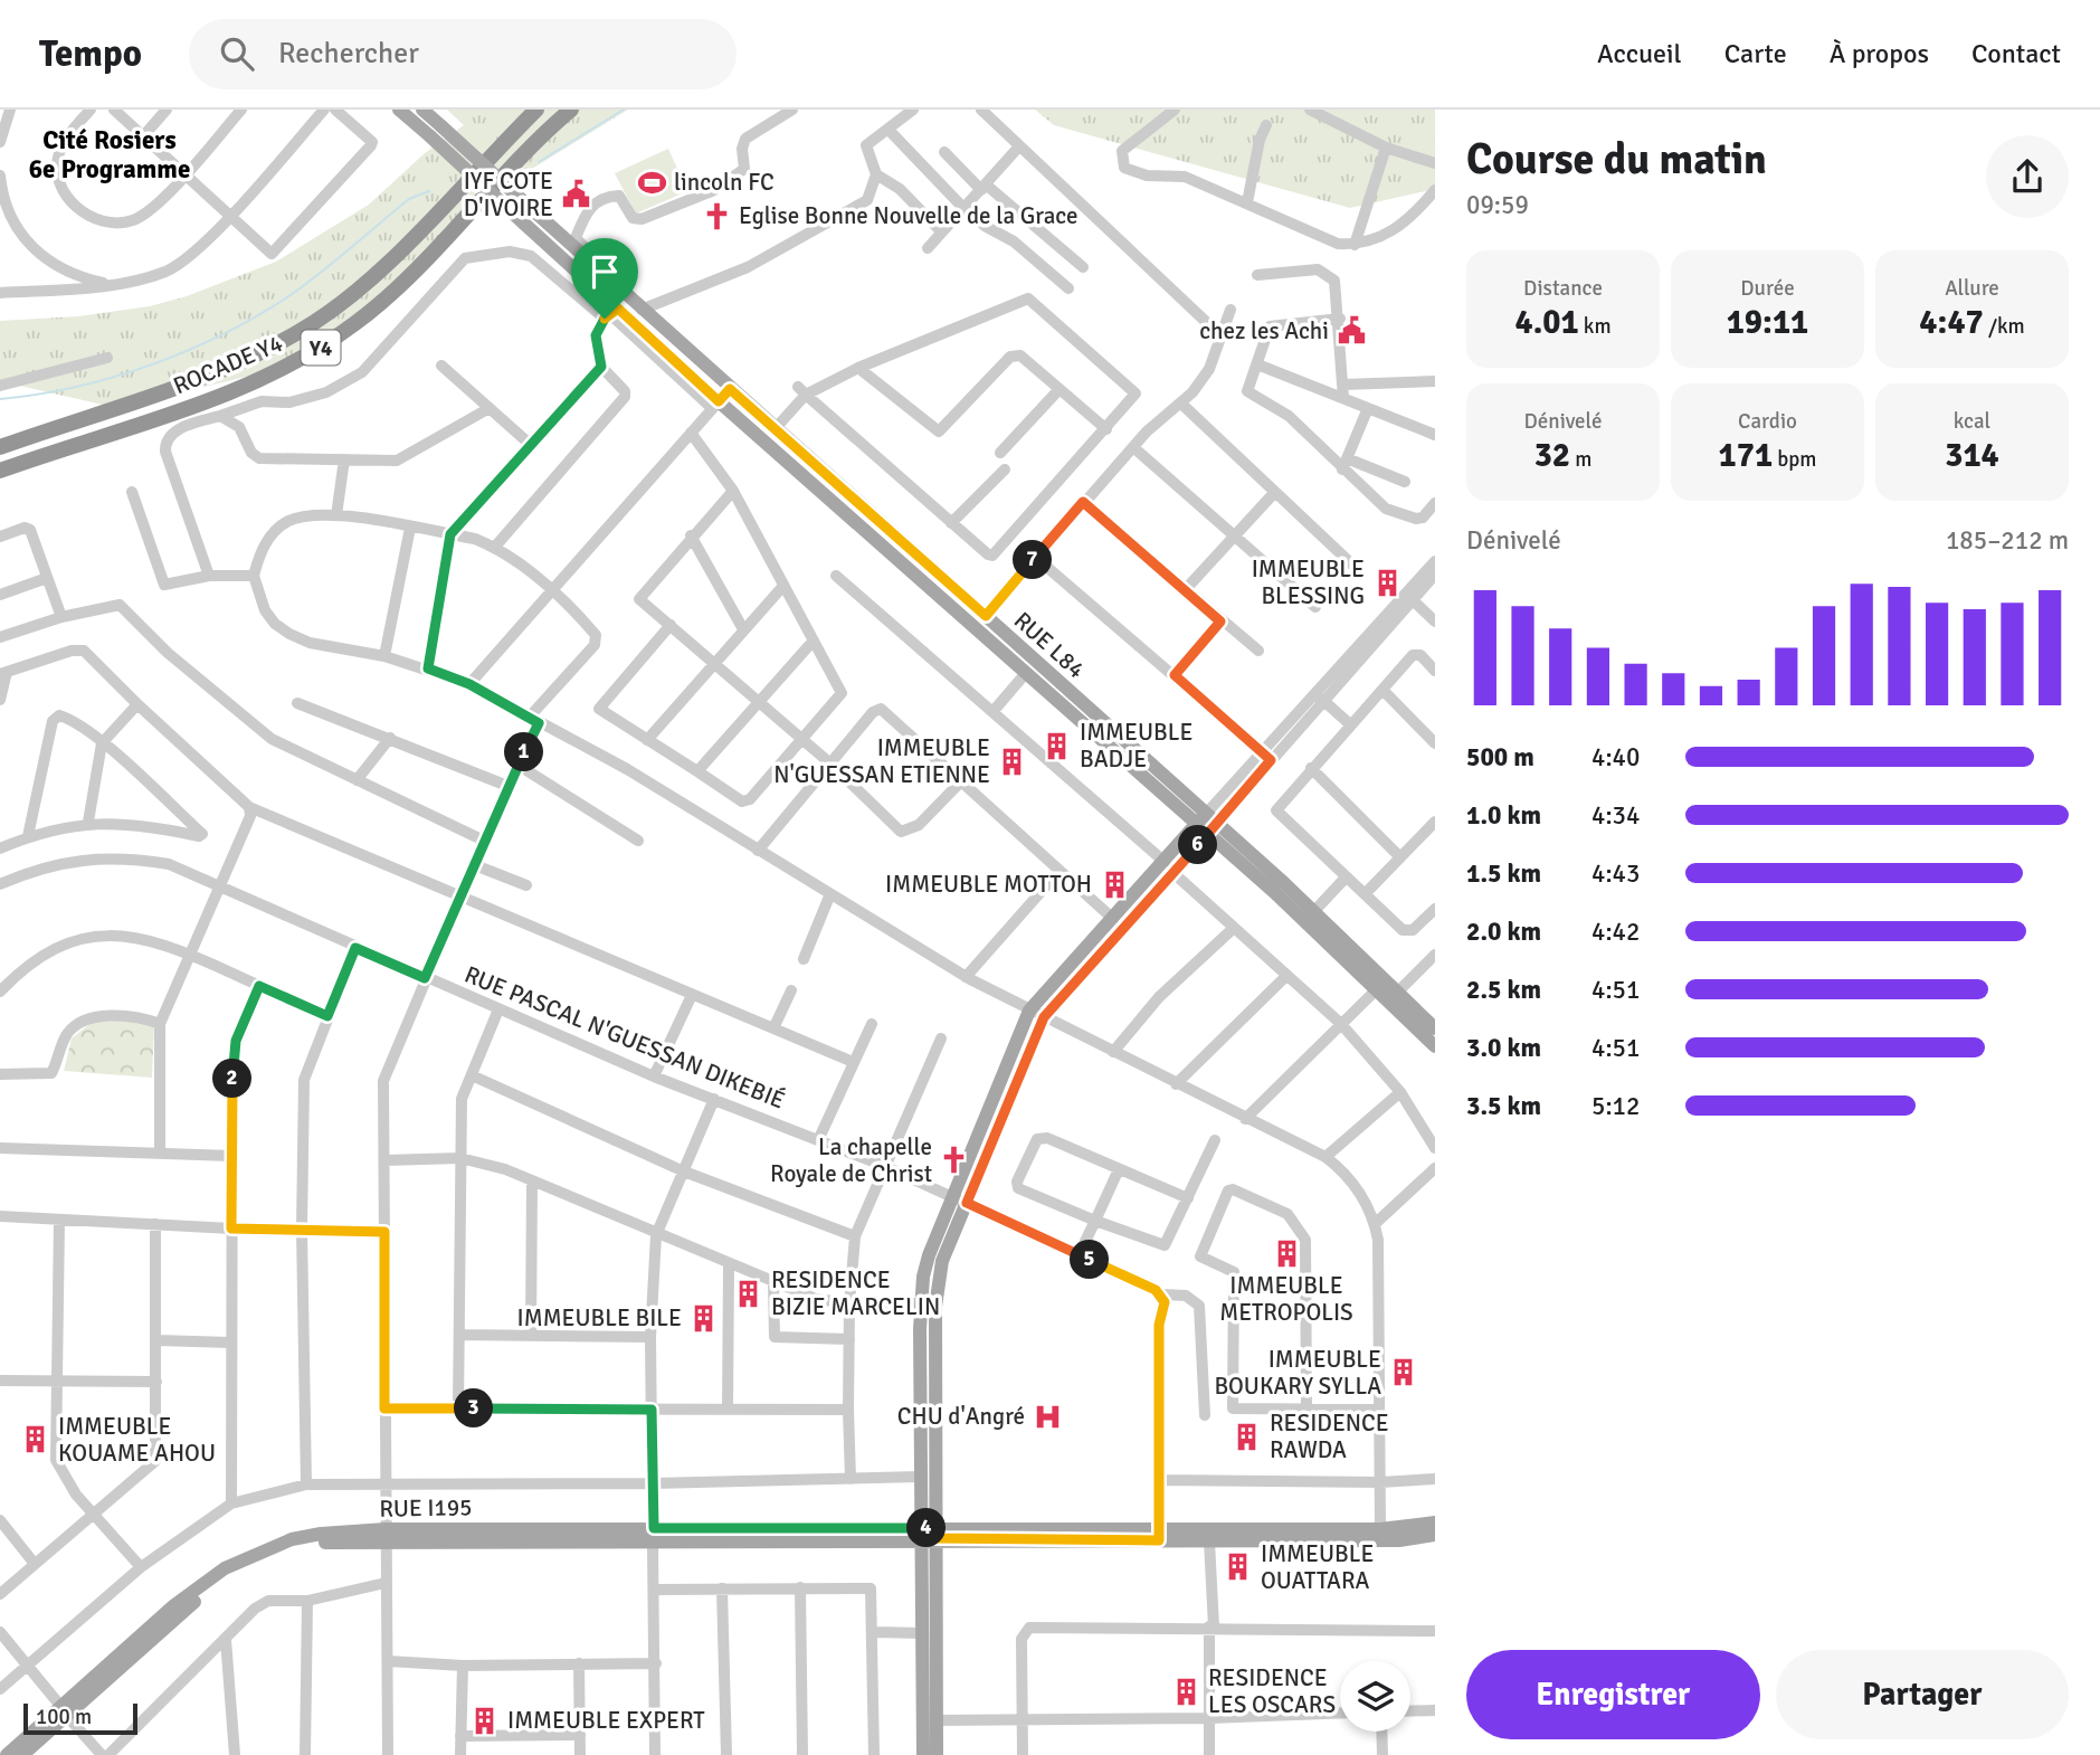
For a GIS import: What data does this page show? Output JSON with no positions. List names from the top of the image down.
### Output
{
  "streets": {
    "highway": ["Y4", "ROCADE Y4"],
    "main road": ["RUE L84", "RUE I195"],
    "street": ["RUE PASCAL N'GUESSAN DIKEBIÉ"]
  },
  "districts": ["Cité Rosiers 6e Programme"],
  "places": {
    "sports": ["lincoln FC"],
    "public building": ["IYF COTE D'IVOIRE", "chez les Achi"],
    "church": ["Eglise Bonne Nouvelle de la Grace", "La chapelle Royale de Christ"],
    "building": [
      "IMMEUBLE BLESSING",
      "IMMEUBLE BADJE",
      "IMMEUBLE N'GUESSAN ETIENNE",
      "IMMEUBLE MOTTOH",
      "IMMEUBLE METROPOLIS",
      "RESIDENCE BIZIE MARCELIN",
      "IMMEUBLE BILE",
      "IMMEUBLE BOUKARY SYLLA",
      "RESIDENCE RAWDA",
      "IMMEUBLE KOUAME AHOU",
      "IMMEUBLE OUATTARA",
      "RESIDENCE LES OSCARS",
      "IMMEUBLE EXPERT"
    ],
    "hospital": ["CHU d'Angré"]
  },
  "scale_bar": "100 m",
  "page": {
    "header": "Tempo",
    "search": "Rechercher",
    "nav": [
      "Accueil",
      "Carte",
      "À propos",
      "Contact"
    ],
    "heading": ["Course du matin", "09:59"],
    "stats": [
      ["Distance", "4.01 km"],
      ["Durée", "19:11"],
      ["Allure", "4:47 /km"],
      ["Dénivelé", "32 m"],
      ["Cardio", "171 bpm"],
      ["kcal", "314"]
    ],
    "chart": ["Dénivelé", "185–212 m"],
    "pins": [
      "7",
      "1",
      "6",
      "2",
      "5",
      "3",
      "4"
    ],
    "list": [
      {
        "name": "500 m",
        "note": "4:40"
      },
      {
        "name": "1.0 km",
        "note": "4:34"
      },
      {
        "name": "1.5 km",
        "note": "4:43"
      },
      {
        "name": "2.0 km",
        "note": "4:42"
      },
      {
        "name": "2.5 km",
        "note": "4:51"
      },
      {
        "name": "3.0 km",
        "note": "4:51"
      },
      {
        "name": "3.5 km",
        "note": "5:12"
      }
    ],
    "buttons": ["Enregistrer", "Partager"],
    "scale": "100 m"
  }
}
